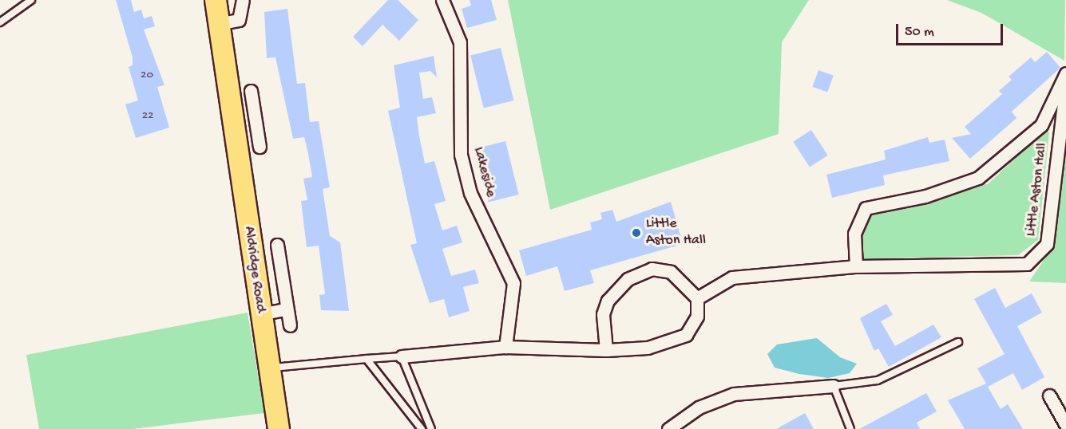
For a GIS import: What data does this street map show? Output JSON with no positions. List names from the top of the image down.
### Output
{
  "streets": {
    "main road": ["Aldridge Road"],
    "street": ["Lakeside", "Little Aston Hall"]
  },
  "places": ["Little Aston Hall"],
  "house_numbers": ["20", "22"],
  "scale_bar": "50 m"
}
